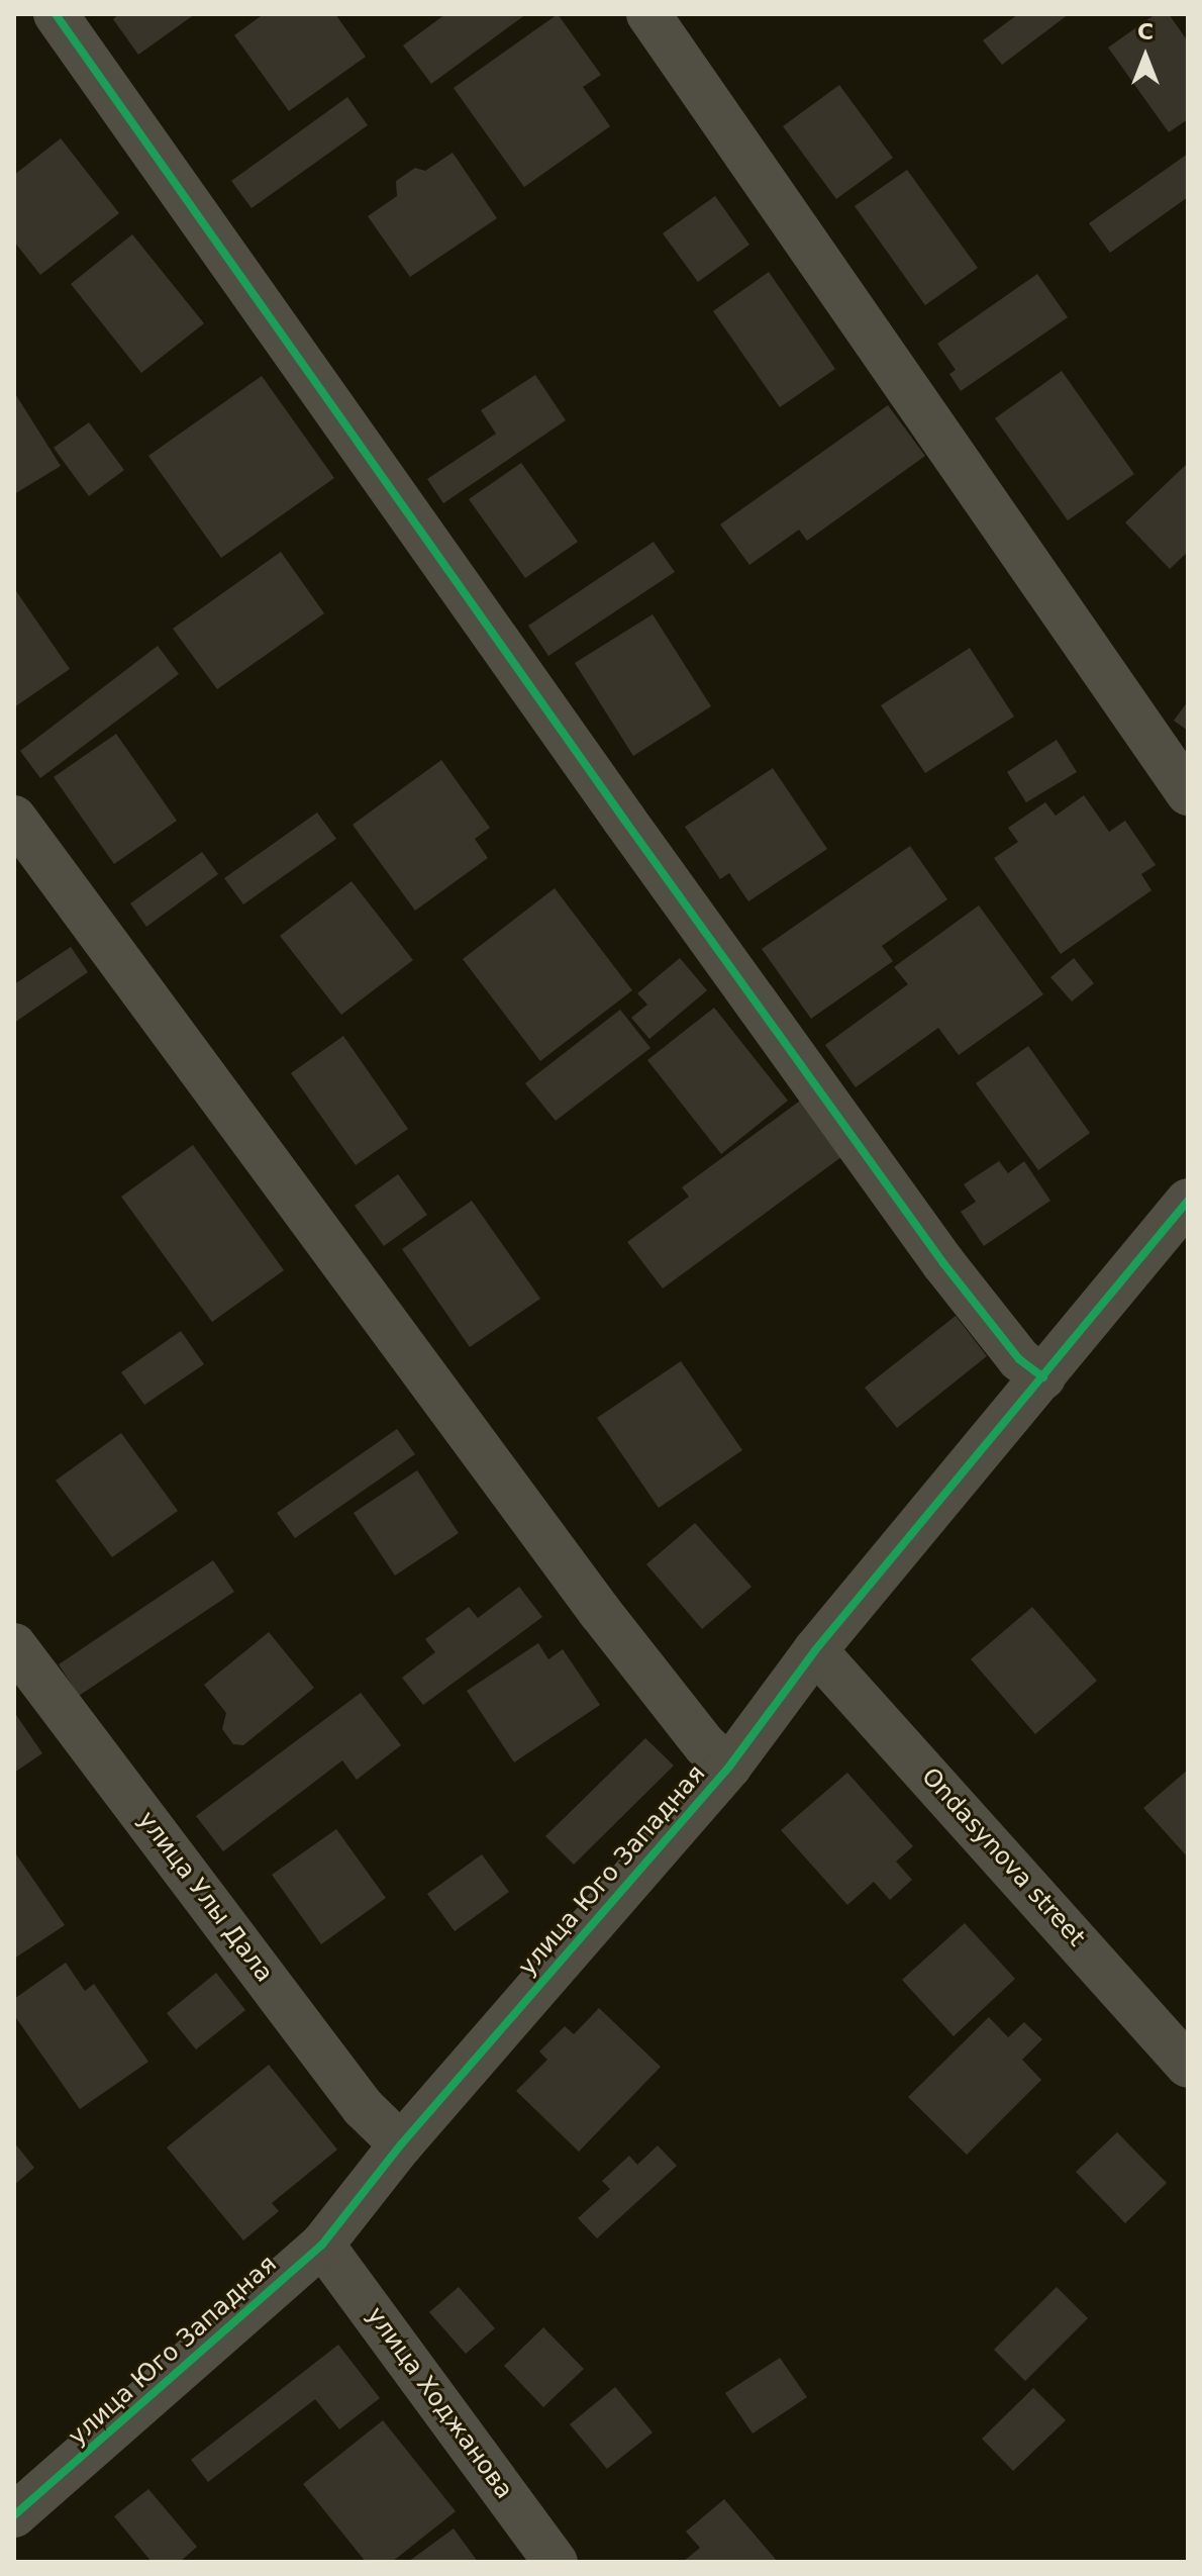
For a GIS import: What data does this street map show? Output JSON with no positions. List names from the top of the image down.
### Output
{
  "streets": {
    "street": [
      "Ondasynova street",
      "улица Юго Западная",
      "улица Улы Дала",
      "улица Ходжанова"
    ]
  },
  "crossings": [
    ["Ondasynova street", "улица Юго Западная"],
    ["улица Юго Западная", "улица Улы Дала"],
    ["улица Юго Западная", "улица Ходжанова"]
  ],
  "north": "top"
}
